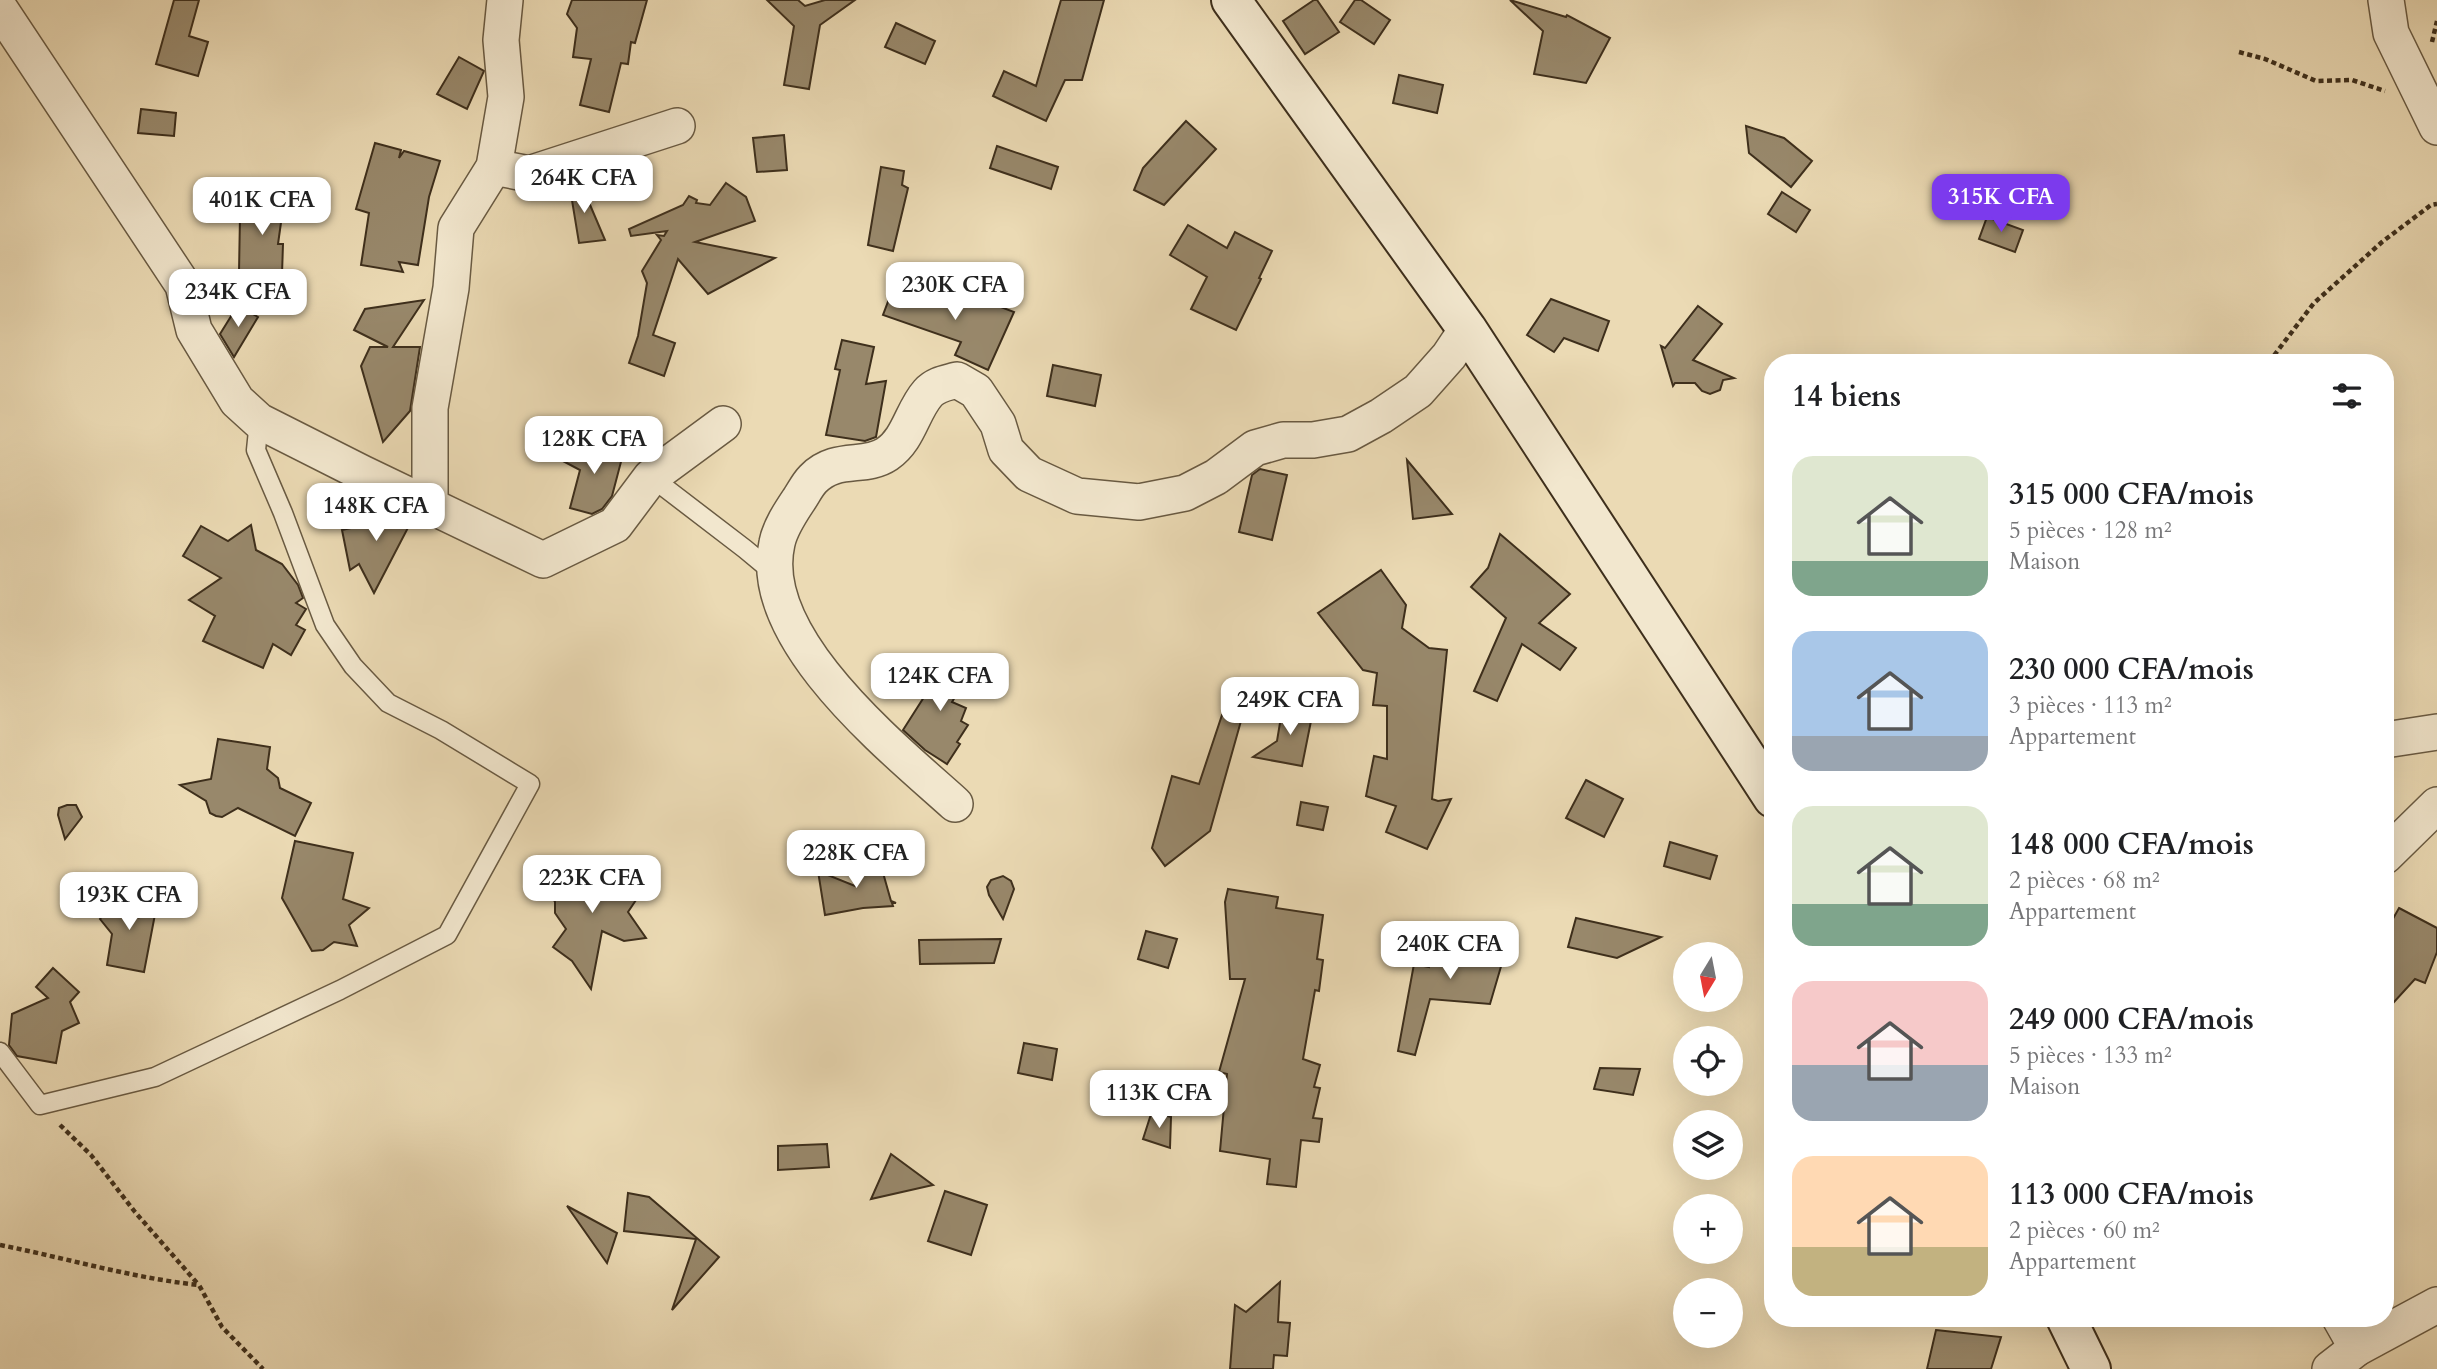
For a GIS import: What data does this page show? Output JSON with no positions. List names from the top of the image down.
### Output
{
  "north": "bottom",
  "page": {
    "price": [
      "264K CFA",
      "315K CFA",
      "401K CFA",
      "230K CFA",
      "234K CFA",
      "128K CFA",
      "148K CFA",
      "124K CFA",
      "249K CFA",
      "228K CFA",
      "223K CFA",
      "193K CFA",
      "240K CFA",
      "113K CFA"
    ],
    "heading": "14 biens",
    "list": [
      {
        "name": "315 000 CFA/mois",
        "note": "5 pièces · 128 m² · Maison"
      },
      {
        "name": "230 000 CFA/mois",
        "note": "3 pièces · 113 m² · Appartement"
      },
      {
        "name": "148 000 CFA/mois",
        "note": "2 pièces · 68 m² · Appartement"
      },
      {
        "name": "249 000 CFA/mois",
        "note": "5 pièces · 133 m² · Maison"
      },
      {
        "name": "113 000 CFA/mois",
        "note": "2 pièces · 60 m² · Appartement"
      }
    ],
    "map_buttons": ["+", "−"]
  }
}
